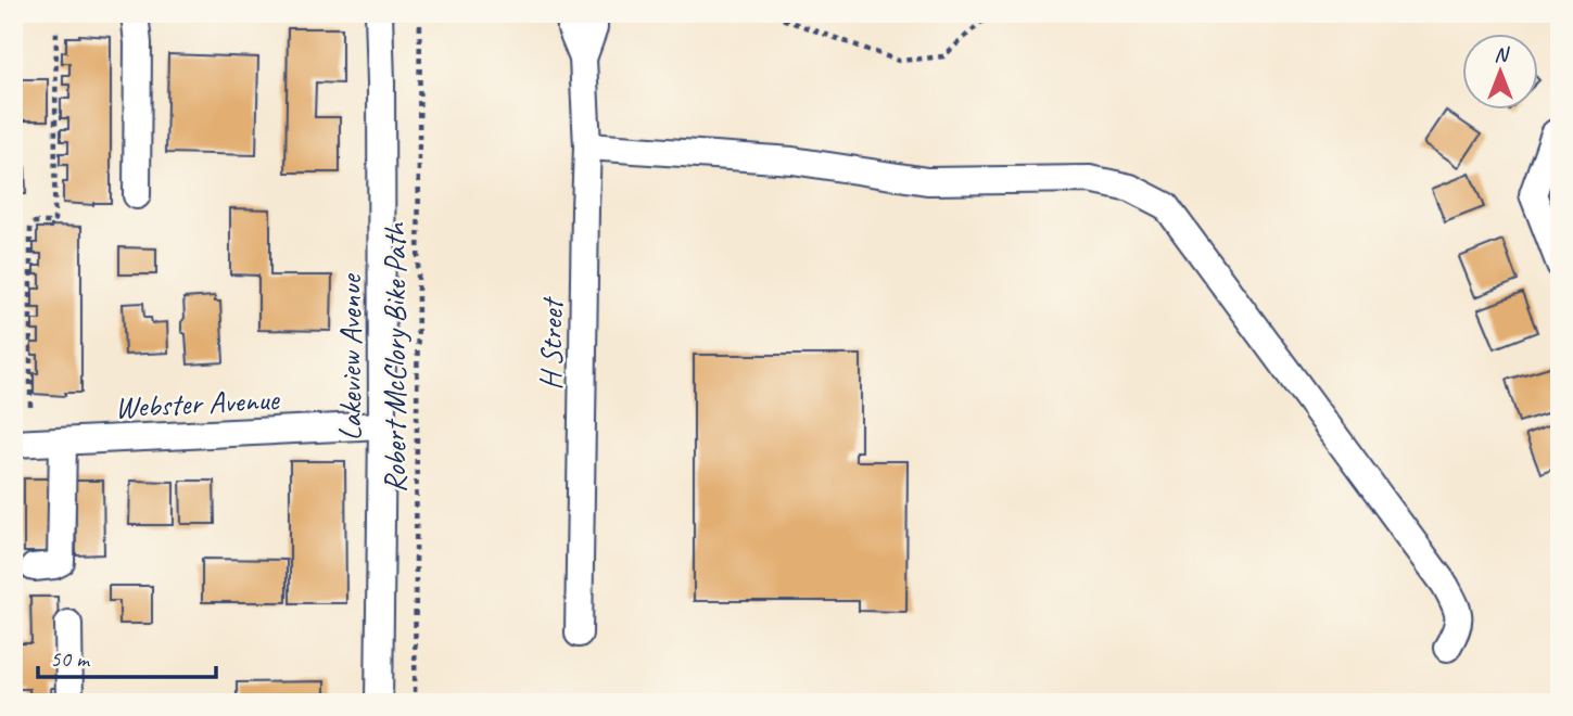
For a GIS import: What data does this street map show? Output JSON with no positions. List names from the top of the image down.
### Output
{
  "streets": {
    "street": ["H Street", "Lakeview Avenue", "Webster Avenue"],
    "path": ["Robert McClory Bike Path"]
  },
  "crossings": [
    ["Lakeview Avenue", "Webster Avenue"]
  ],
  "scale_bar": "50 m",
  "north": "top"
}
